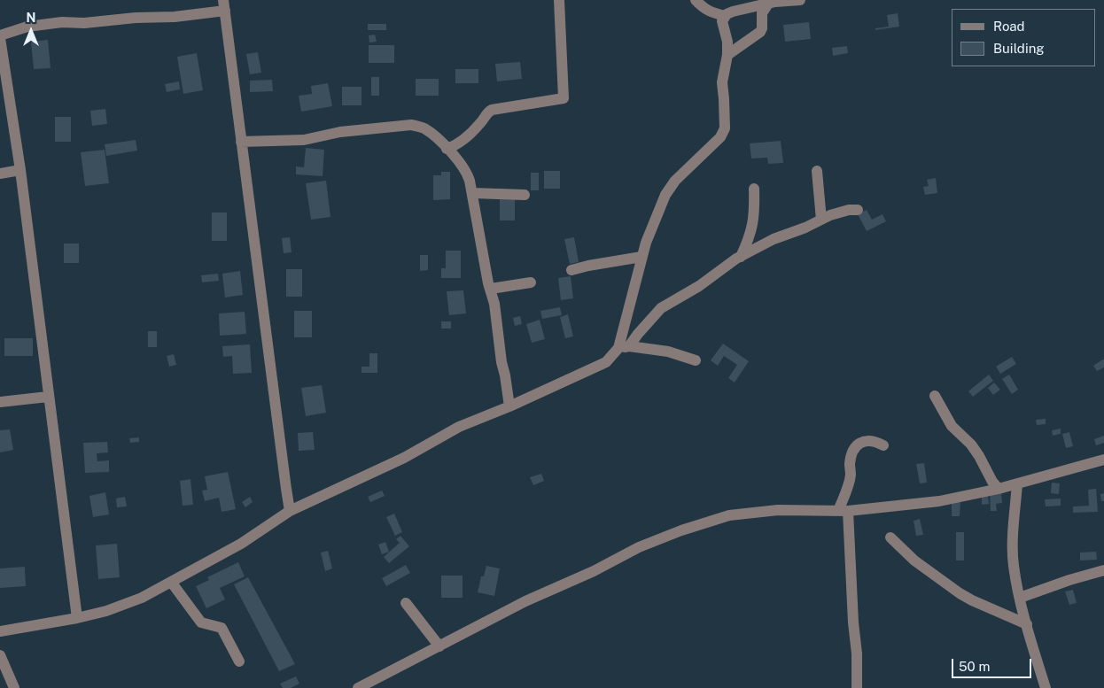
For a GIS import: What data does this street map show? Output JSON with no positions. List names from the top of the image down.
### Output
{
  "legend": ["Road", "Building"],
  "scale_bar": "50 m",
  "north": "top"
}
